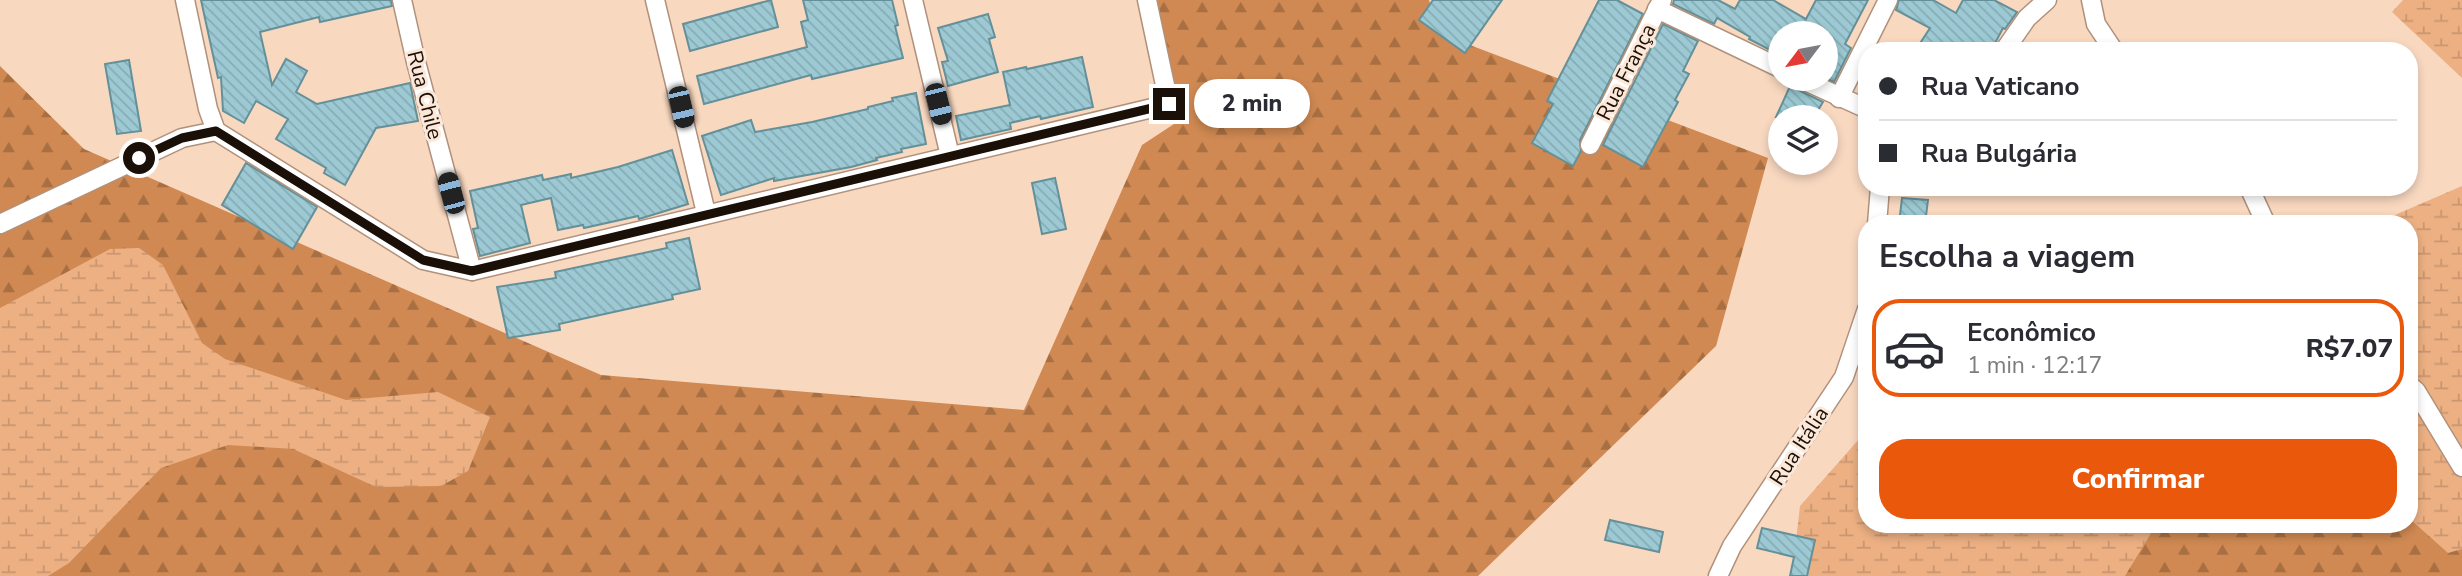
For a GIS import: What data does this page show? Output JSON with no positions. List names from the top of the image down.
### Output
{
  "streets": {
    "street": ["Rua França", "Rua Chile", "Rua Itália"]
  },
  "north": "bottom left",
  "page": {
    "banner": ["Rua Vaticano", "Rua Bulgária"],
    "bubble": "2 min",
    "heading": "Escolha a viagem",
    "list": [
      {
        "name": "Econômico",
        "note": "1 min · 12:17",
        "value": "R$7.07"
      }
    ],
    "buttons": "Confirmar"
  }
}
